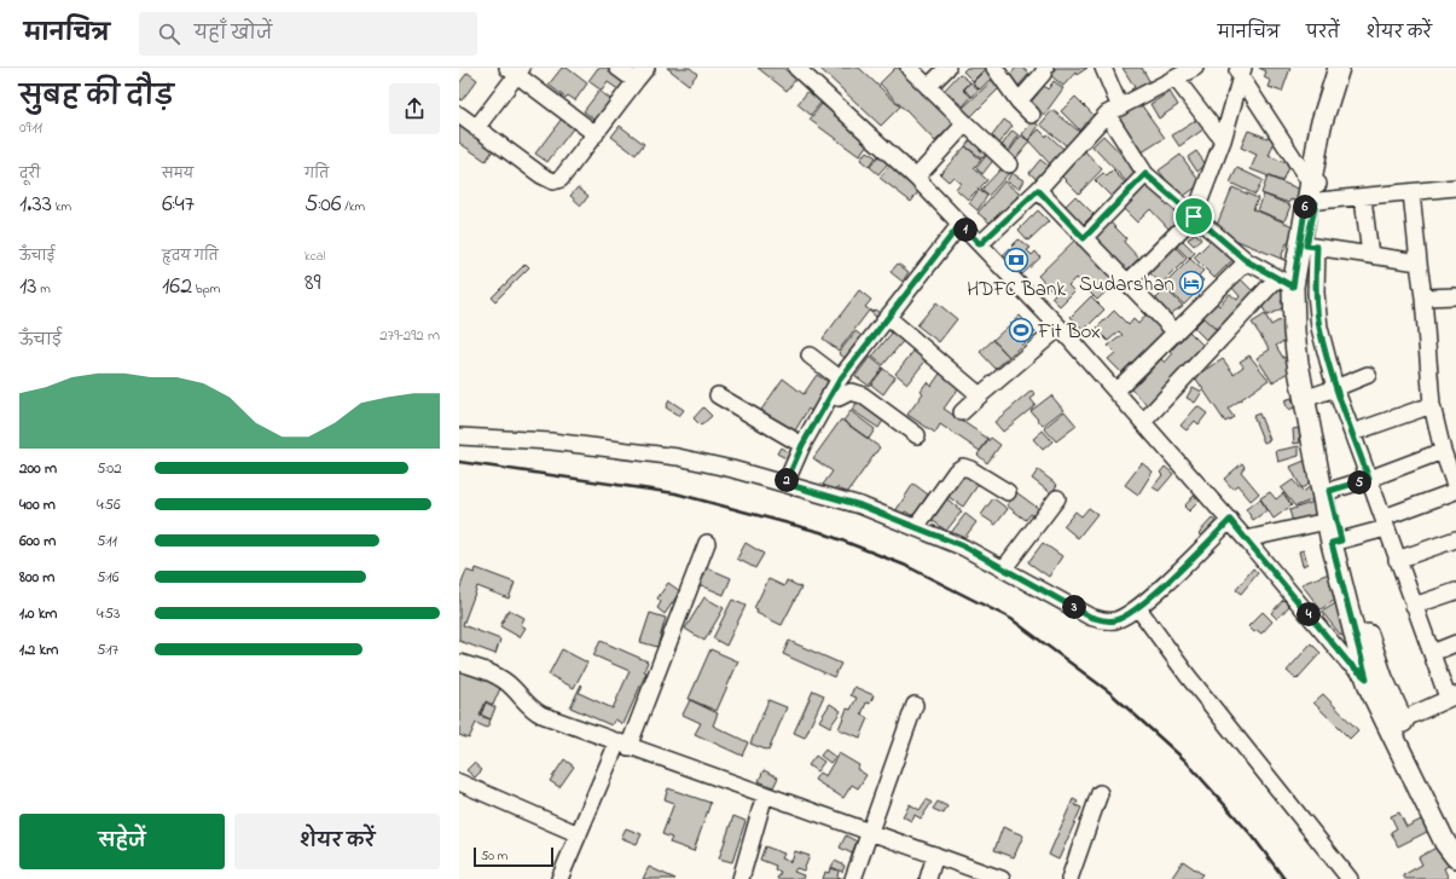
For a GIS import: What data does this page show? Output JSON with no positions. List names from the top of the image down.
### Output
{
  "places": {
    "bank": ["HDFC Bank"],
    "hotel": ["Sudarshan"],
    "sports": ["Fit Box"]
  },
  "scale_bar": "50 m",
  "page": {
    "header": "मानचित्र",
    "search": "यहाँ खोजें",
    "nav": ["मानचित्र", "परतें", "शेयर करें"],
    "heading": ["सुबह की दौड़", "09:11"],
    "stats": [
      ["दूरी", "1.33 km"],
      ["समय", "6:47"],
      ["गति", "5:06 /km"],
      ["ऊँचाई", "13 m"],
      ["हृदय गति", "162 bpm"],
      ["kcal", "89"]
    ],
    "pins": [
      "6",
      "1",
      "2",
      "5",
      "3",
      "4"
    ],
    "chart": ["ऊँचाई", "279–292 m"],
    "list": [
      {
        "name": "200 m",
        "note": "5:02"
      },
      {
        "name": "400 m",
        "note": "4:56"
      },
      {
        "name": "600 m",
        "note": "5:11"
      },
      {
        "name": "800 m",
        "note": "5:16"
      },
      {
        "name": "1.0 km",
        "note": "4:53"
      },
      {
        "name": "1.2 km",
        "note": "5:17"
      }
    ],
    "buttons": ["सहेजें", "शेयर करें"],
    "scale": "50 m"
  }
}
